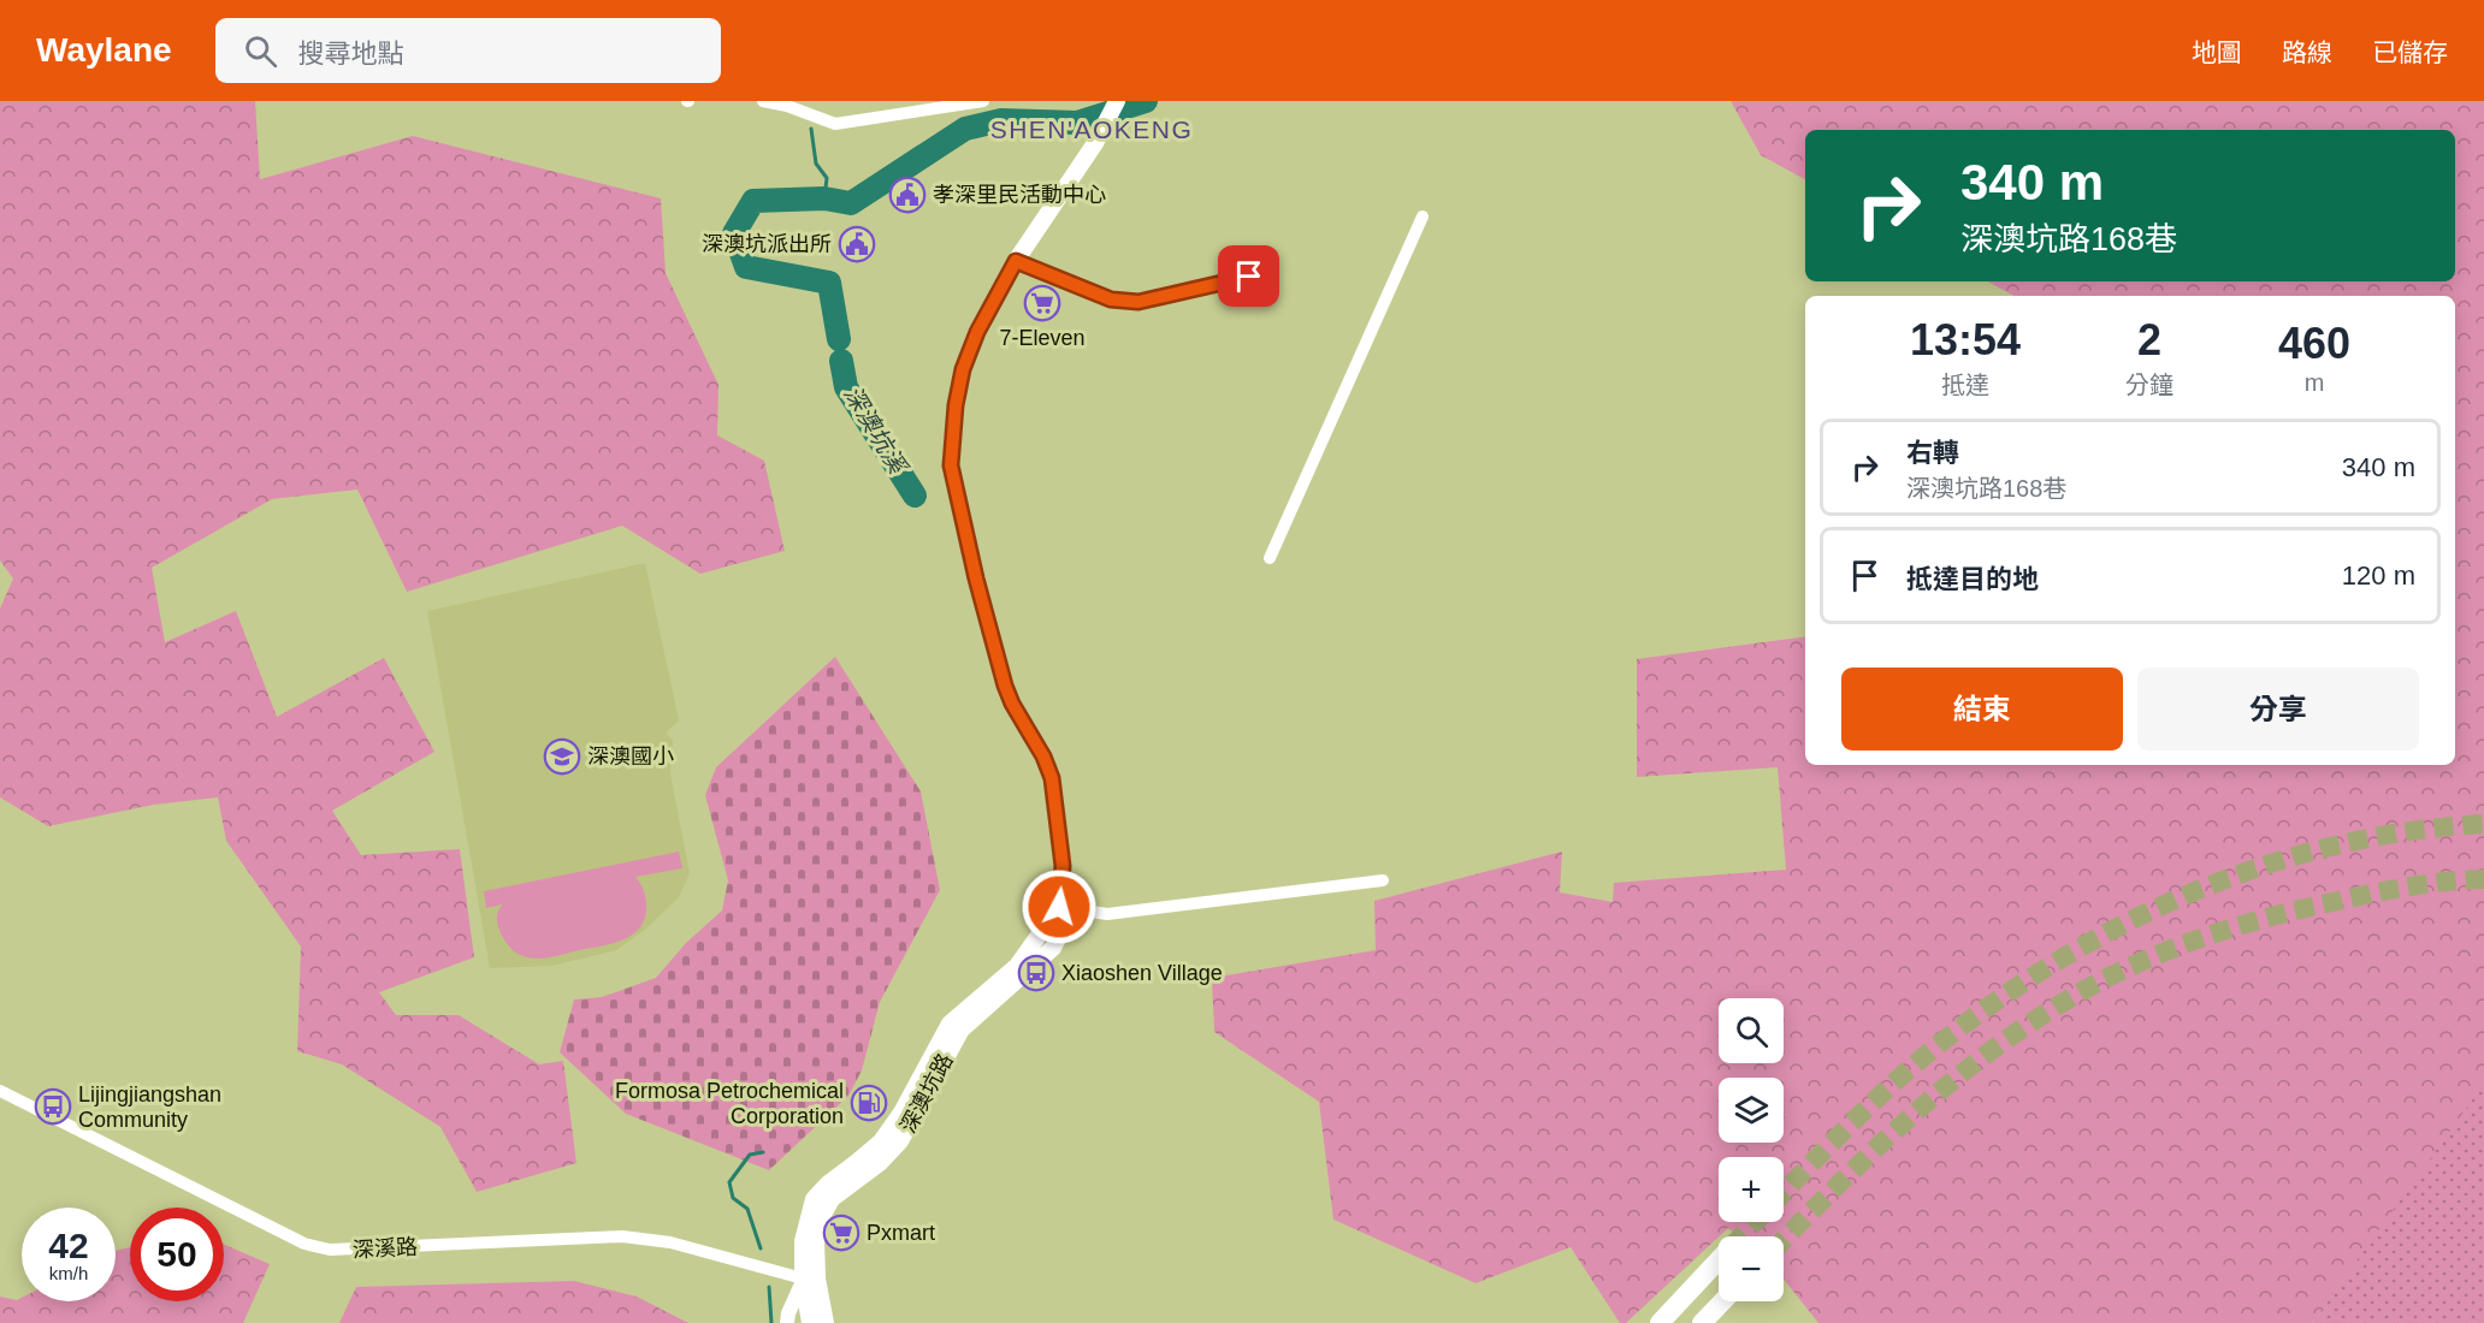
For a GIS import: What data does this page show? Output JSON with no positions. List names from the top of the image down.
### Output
{
  "streets": {
    "main road": ["深澳坑路"],
    "street": ["深溪路"]
  },
  "crossings": [
    ["深澳坑路", "深溪路"]
  ],
  "districts": ["SHEN'AOKENG"],
  "water": ["深澳坑溪"],
  "places": {
    "public building": ["孝深里民活動中心", "深澳坑派出所"],
    "supermarket": ["7-Eleven", "Pxmart"],
    "school or university": ["深澳國小"],
    "bus stop": ["Xiaoshen Village", "Lijingjiangshan Community"],
    "fuel station": ["Formosa Petrochemical Corporation"]
  },
  "page": {
    "header": "Waylane",
    "search": "搜尋地點",
    "nav": ["地圖", "路線", "已儲存"],
    "turn": ["340 m", "深澳坑路168巷"],
    "eta": [
      "13:54",
      "抵達",
      "2",
      "分鐘",
      "460",
      "m"
    ],
    "list": [
      {
        "name": "右轉",
        "note": "深澳坑路168巷",
        "value": "340 m"
      },
      {
        "name": "抵達目的地",
        "value": "120 m"
      }
    ],
    "buttons": ["結束", "分享"],
    "map_buttons": ["+", "−"],
    "speed": "42 km/h",
    "limit": "50"
  }
}
